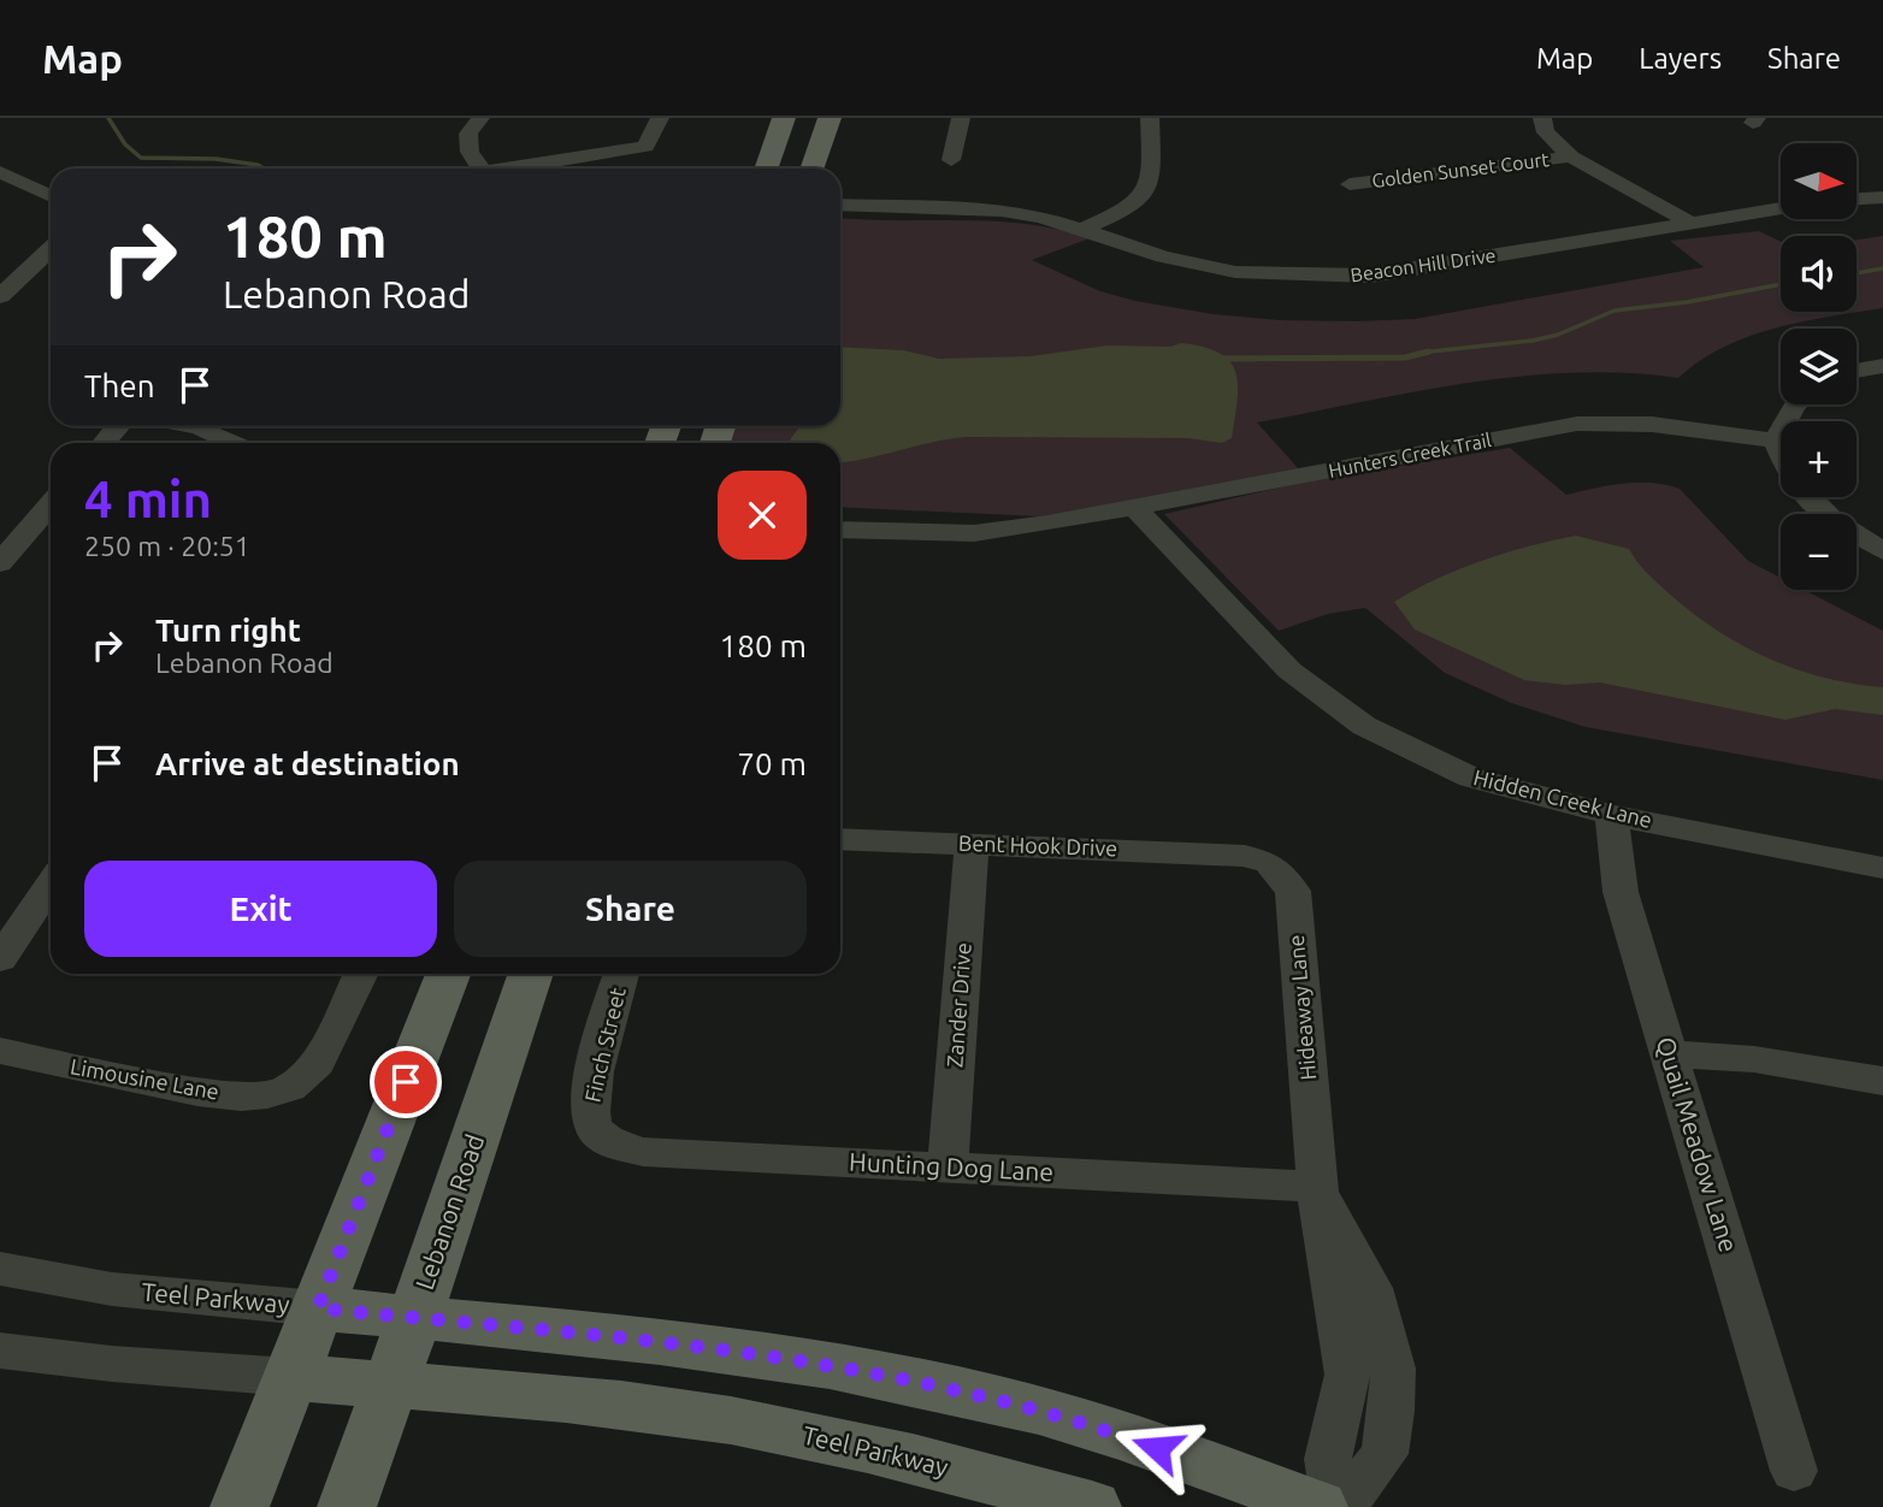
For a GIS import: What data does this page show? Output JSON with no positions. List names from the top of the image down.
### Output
{
  "streets": {
    "main road": ["Lebanon Road", "Teel Parkway"],
    "street": [
      "Golden Sunset Court",
      "Beacon Hill Drive",
      "Hunters Creek Trail",
      "Hidden Creek Lane",
      "Bent Hook Drive",
      "Zander Drive",
      "Hideaway Lane",
      "Finch Street",
      "Limousine Lane",
      "Quail Meadow Lane",
      "Hunting Dog Lane"
    ]
  },
  "crossings": [
    ["Hunters Creek Trail", "Hidden Creek Lane"],
    ["Hidden Creek Lane", "Quail Meadow Lane"],
    ["Bent Hook Drive", "Zander Drive"],
    ["Bent Hook Drive", "Hideaway Lane"],
    ["Zander Drive", "Hunting Dog Lane"],
    ["Hideaway Lane", "Hunting Dog Lane"],
    ["Finch Street", "Hunting Dog Lane"],
    ["Lebanon Road", "Teel Parkway"]
  ],
  "north": "right",
  "page": {
    "header": "Map",
    "nav": ["Map", "Layers", "Share"],
    "map_buttons": ["+", "−"],
    "turn": ["180 m", "Lebanon Road"],
    "then": "Then",
    "heading": ["4 min", "250 m · 20:51"],
    "list": [
      {
        "name": "Turn right",
        "note": "Lebanon Road",
        "value": "180 m"
      },
      {
        "name": "Arrive at destination",
        "value": "70 m"
      }
    ],
    "buttons": ["Exit", "Share"]
  }
}
